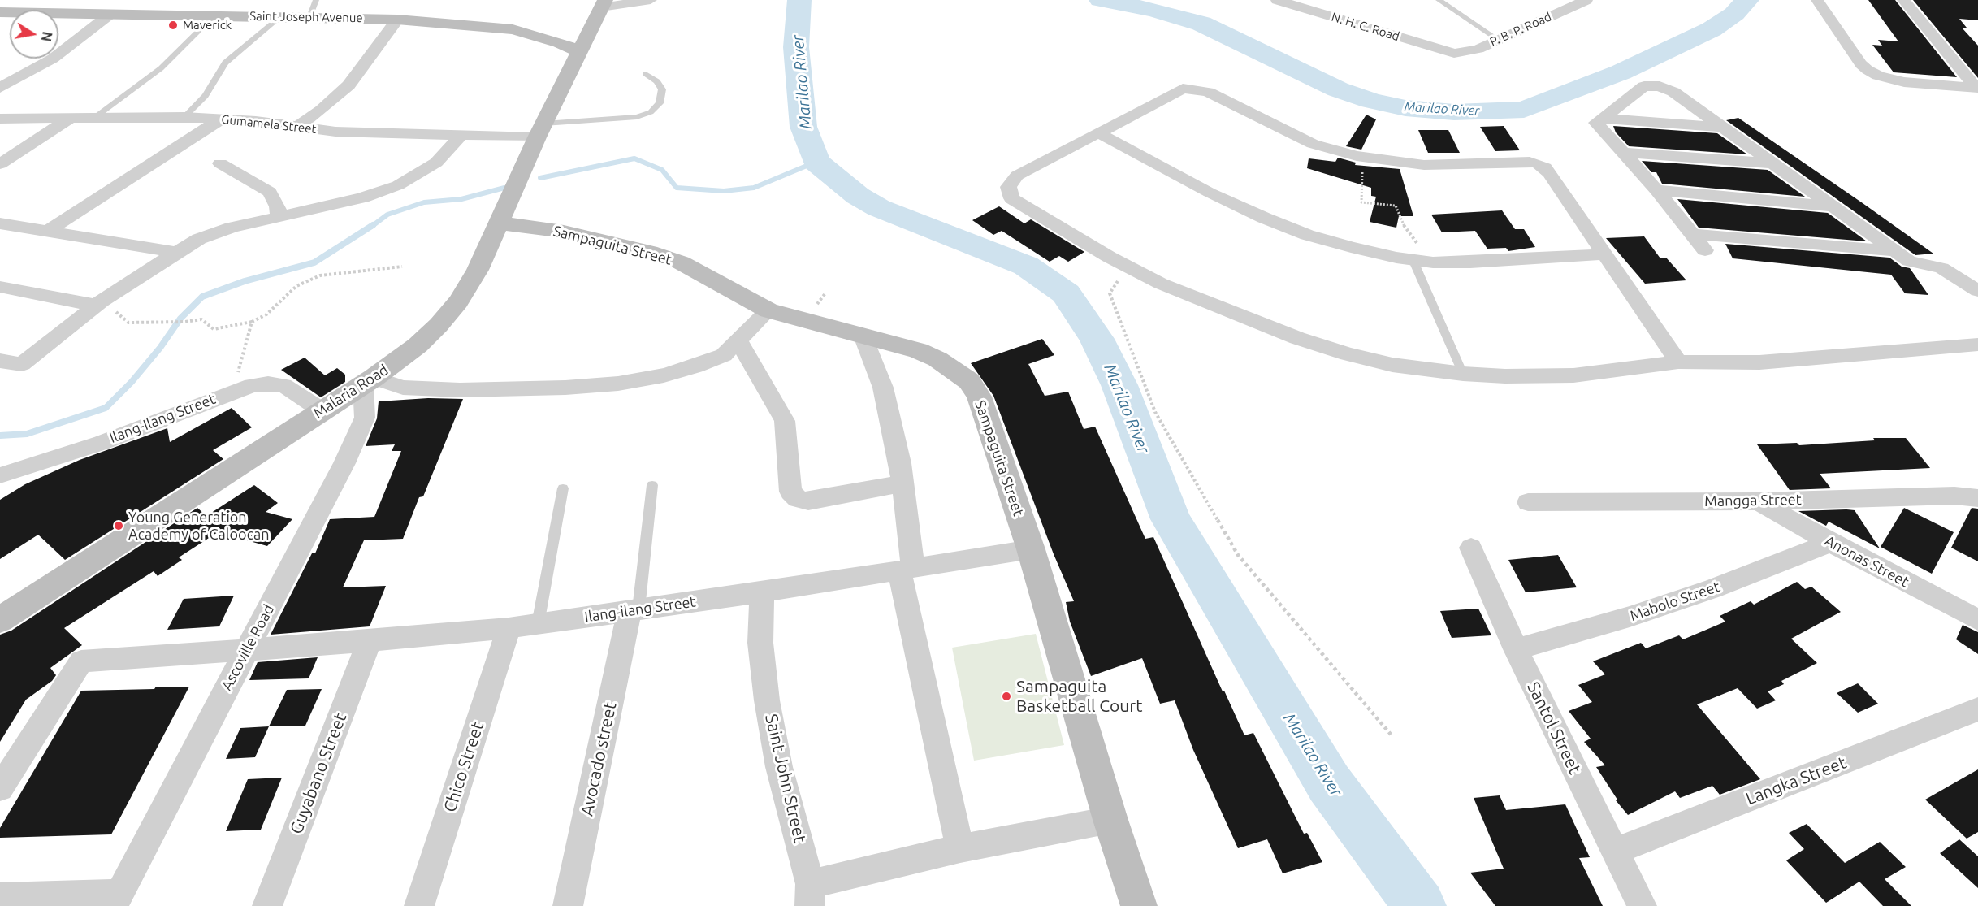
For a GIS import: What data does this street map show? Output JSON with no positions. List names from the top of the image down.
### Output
{
  "streets": {
    "main road": ["Saint Joseph Avenue", "Sampaguita Street", "Malaria Road"],
    "street": [
      "N. H. C. Road",
      "P. B. P. Road",
      "Gumamela Street",
      "Ilang-Ilang Street",
      "Mangga Street",
      "Anonas Street",
      "Mabolo Street",
      "Ilang-ilang Street",
      "Ascoville Road",
      "Santol Street",
      "Avocado street",
      "Chico Street",
      "Guyabano Street",
      "Saint John Street",
      "Langka Street"
    ]
  },
  "crossings": [
    ["Saint Joseph Avenue", "Malaria Road"],
    ["N. H. C. Road", "P. B. P. Road"],
    ["Gumamela Street", "Malaria Road"],
    ["Sampaguita Street", "Malaria Road"],
    ["Sampaguita Street", "Ilang-ilang Street"],
    ["Malaria Road", "Ilang-Ilang Street"],
    ["Malaria Road", "Ascoville Road"],
    ["Mangga Street", "Anonas Street"],
    ["Anonas Street", "Mabolo Street"],
    ["Mabolo Street", "Santol Street"],
    ["Ilang-ilang Street", "Ascoville Road"],
    ["Ilang-ilang Street", "Avocado street"],
    ["Ilang-ilang Street", "Chico Street"],
    ["Ilang-ilang Street", "Guyabano Street"],
    ["Ilang-ilang Street", "Saint John Street"],
    ["Santol Street", "Langka Street"]
  ],
  "water": ["Marilao River"],
  "places": ["Maverick", "Young Generation Academy of Caloocan", "Sampaguita Basketball Court"],
  "north": "right"
}
